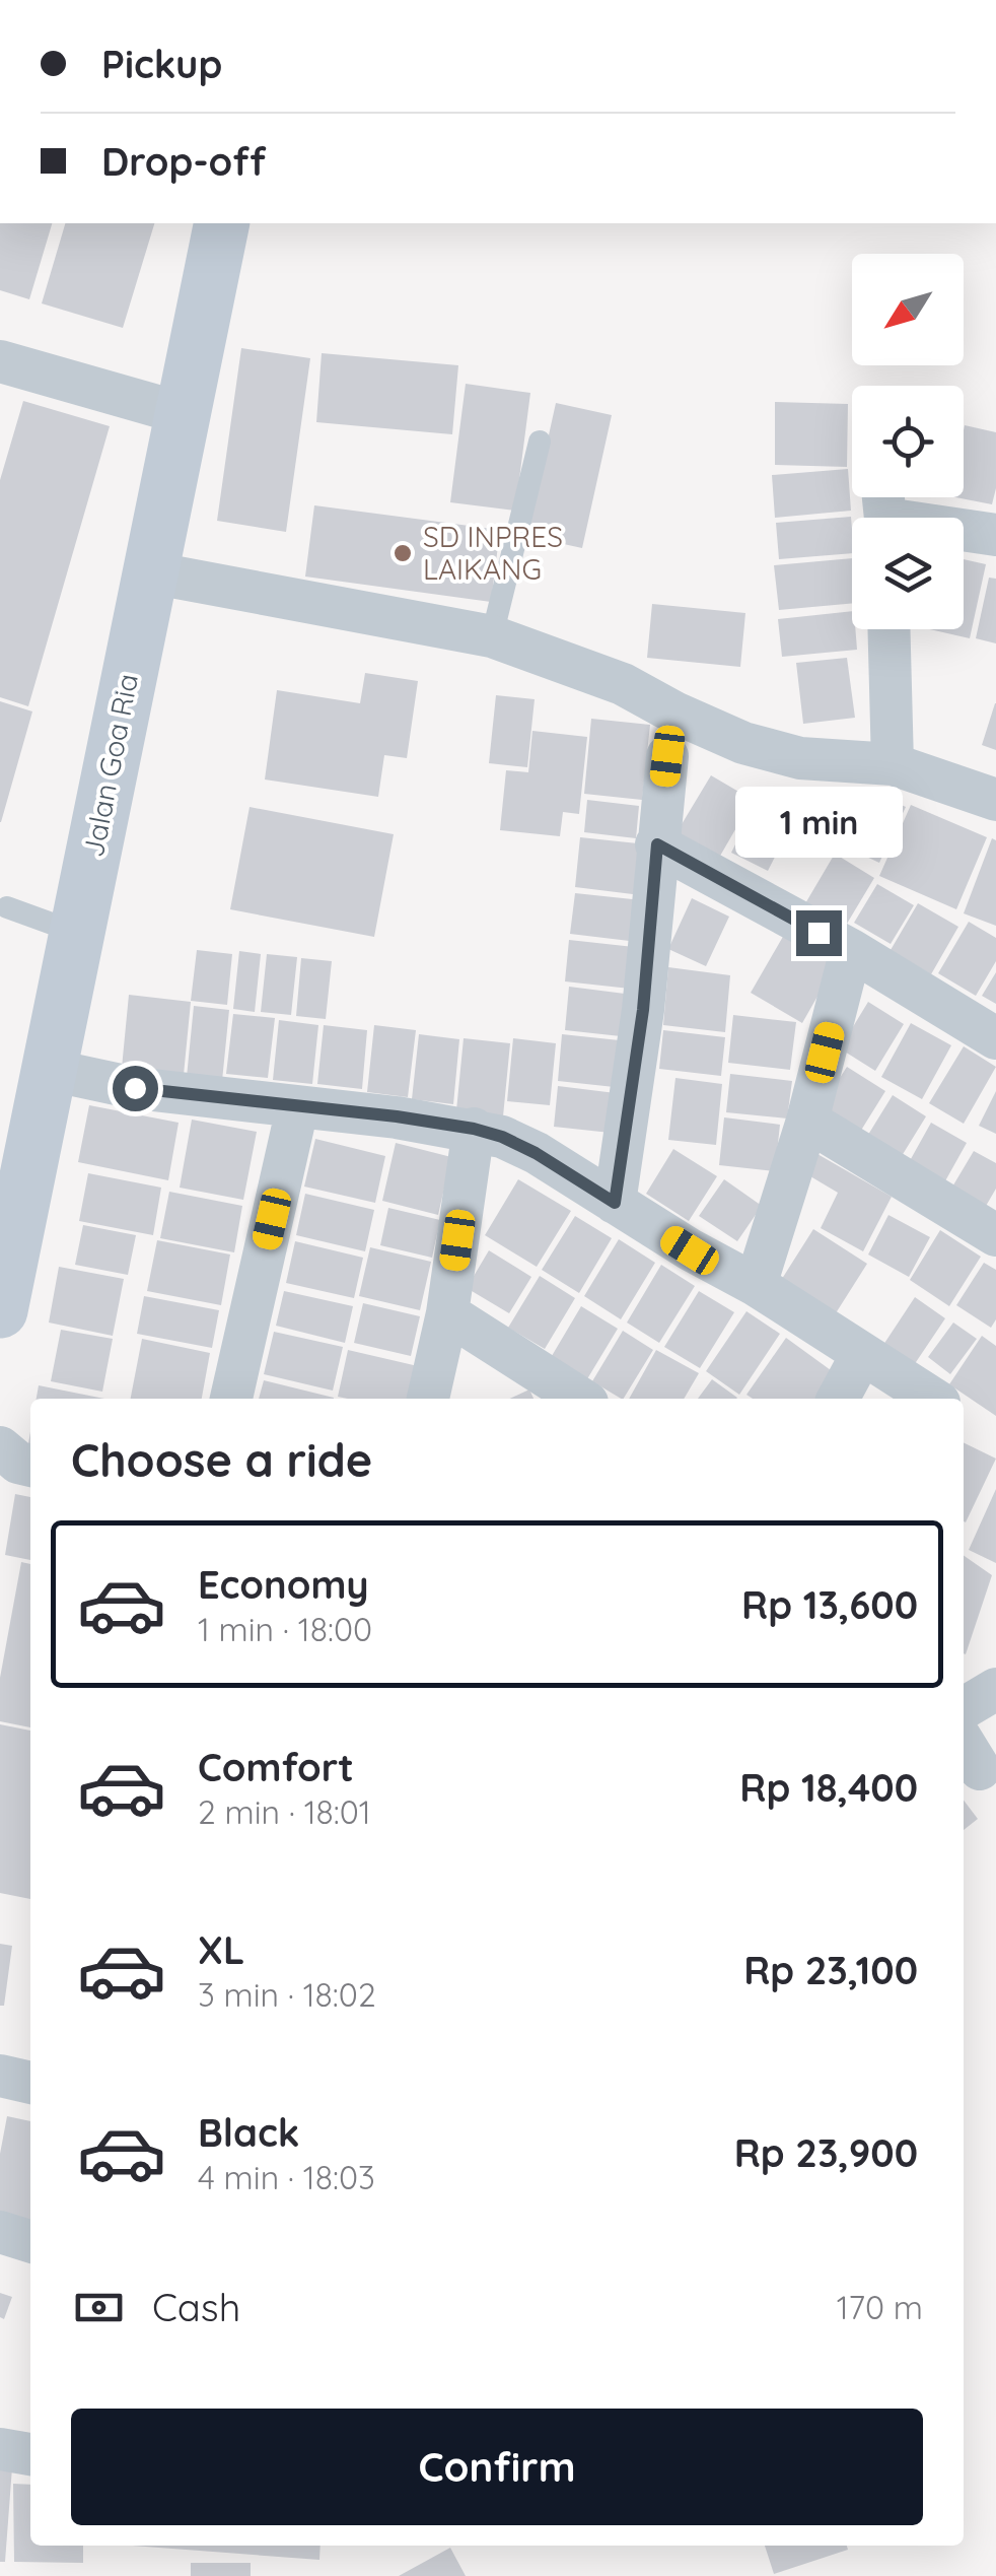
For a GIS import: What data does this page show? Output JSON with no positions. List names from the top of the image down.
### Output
{
  "streets": {
    "main road": ["Jalan Goa Ria"]
  },
  "places": ["SD INPRES LAIKANG"],
  "north": "bottom left",
  "page": {
    "banner": ["Pickup", "Drop-off"],
    "bubble": "1 min",
    "heading": "Choose a ride",
    "list": [
      {
        "name": "Economy",
        "note": "1 min · 18:00",
        "value": "Rp 13,600"
      },
      {
        "name": "Comfort",
        "note": "2 min · 18:01",
        "value": "Rp 18,400"
      },
      {
        "name": "XL",
        "note": "3 min · 18:02",
        "value": "Rp 23,100"
      },
      {
        "name": "Black",
        "note": "4 min · 18:03",
        "value": "Rp 23,900"
      }
    ],
    "pay": ["Cash", "170 m"],
    "buttons": "Confirm"
  }
}
